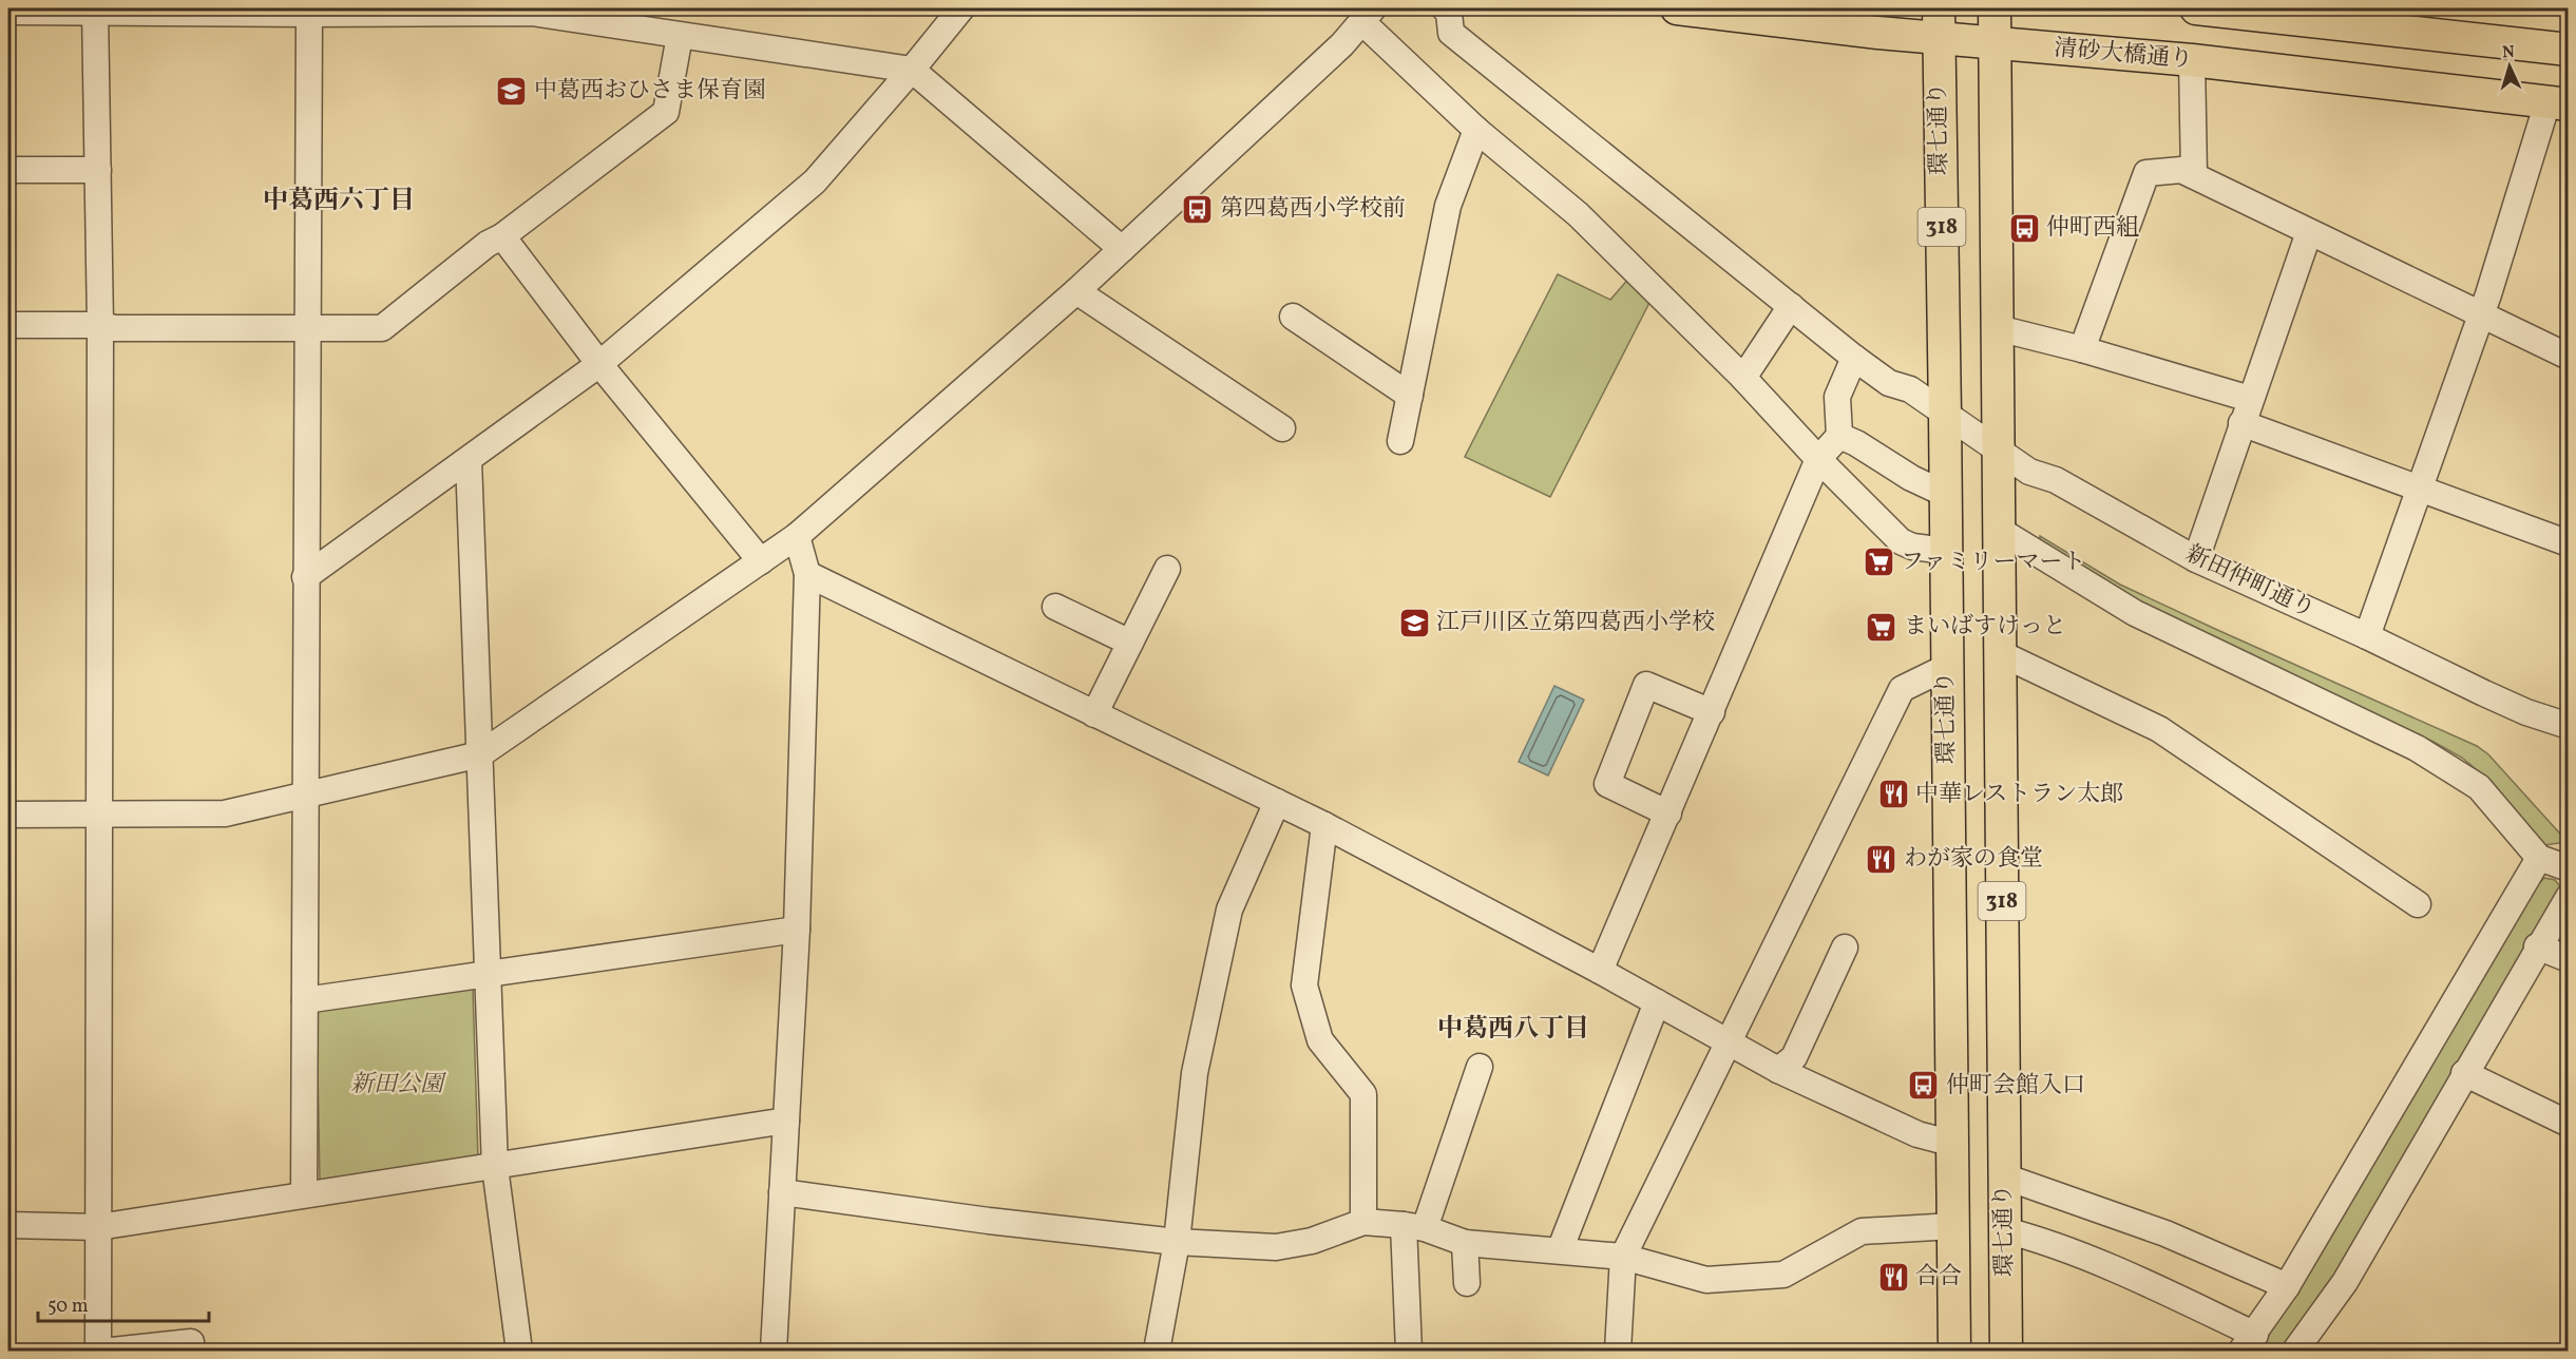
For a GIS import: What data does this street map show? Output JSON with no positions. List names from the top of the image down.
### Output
{
  "streets": {
    "main road": ["清砂大橋通り", "環七通り", "318"],
    "street": ["新田仲町通り"]
  },
  "crossings": [
    ["清砂大橋通り", "環七通り"],
    ["環七通り", "新田仲町通り"]
  ],
  "districts": ["中葛西六丁目", "中葛西八丁目"],
  "parks": ["新田公園"],
  "places": {
    "school or university": ["中葛西おひさま保育園", "江戸川区立第四葛西小学校"],
    "bus stop": ["第四葛西小学校前", "仲町西組", "仲町会館入口"],
    "supermarket": ["ファミリーマート", "まいばすけっと"],
    "restaurant": ["中華レストラン太郎", "わが家の食堂", "合合"]
  },
  "scale_bar": "50 m",
  "north": "top"
}
